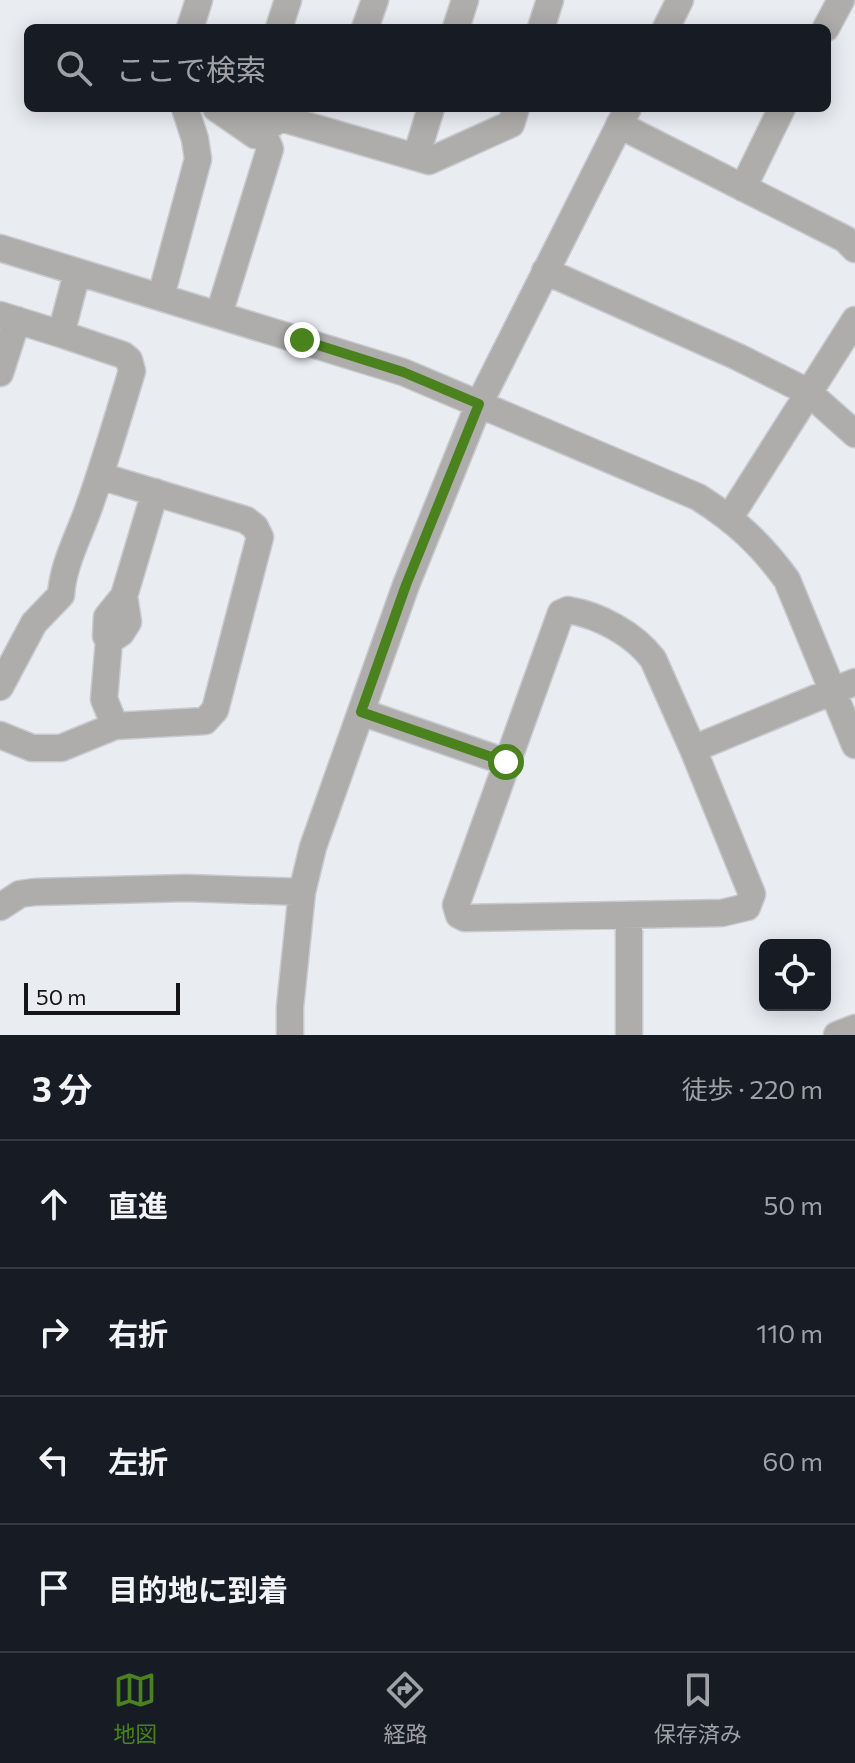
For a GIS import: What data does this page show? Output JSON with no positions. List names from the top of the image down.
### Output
{
  "scale_bar": "50 m",
  "page": {
    "search": "ここで検索",
    "scale": "50 m",
    "heading": ["3 分", "徒歩 · 220 m"],
    "list": [
      ["直進", "50 m"],
      ["右折", "110 m"],
      ["左折", "60 m"],
      "目的地に到着"
    ],
    "nav": ["地図", "経路", "保存済み"]
  }
}
